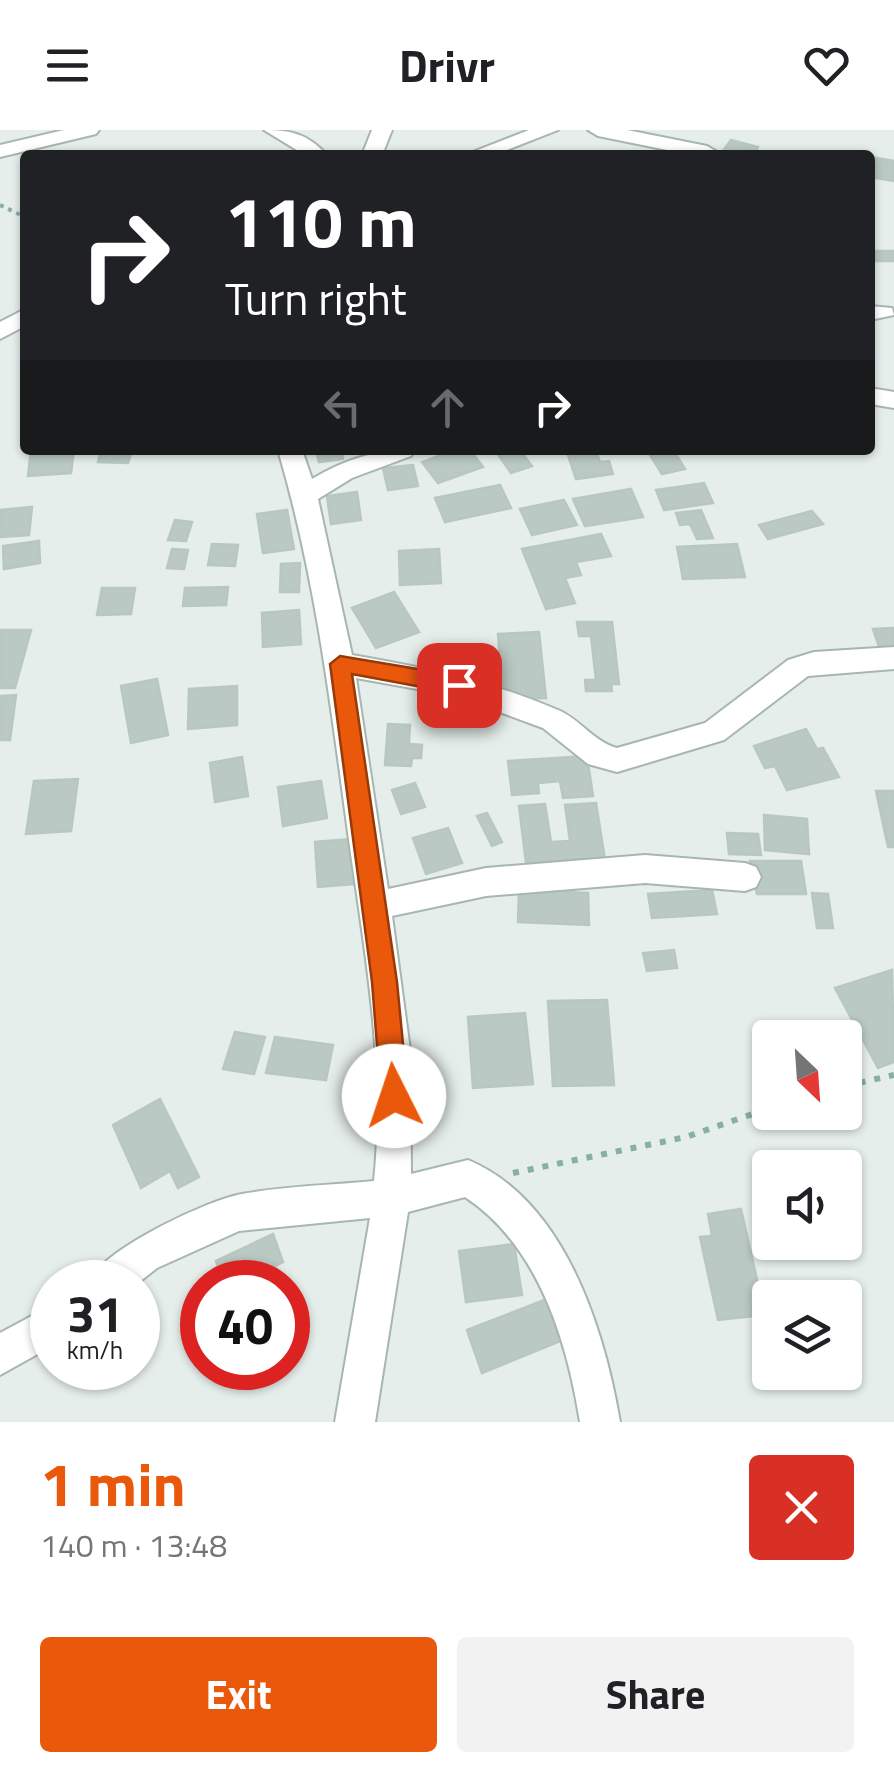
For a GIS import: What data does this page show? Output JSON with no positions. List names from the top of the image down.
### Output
{
  "north": "bottom right",
  "page": {
    "header": "Drivr",
    "turn": ["110 m", "Turn right"],
    "speed": "31 km/h",
    "limit": "40",
    "heading": ["1 min", "140 m · 13:48"],
    "buttons": ["Exit", "Share"]
  }
}
